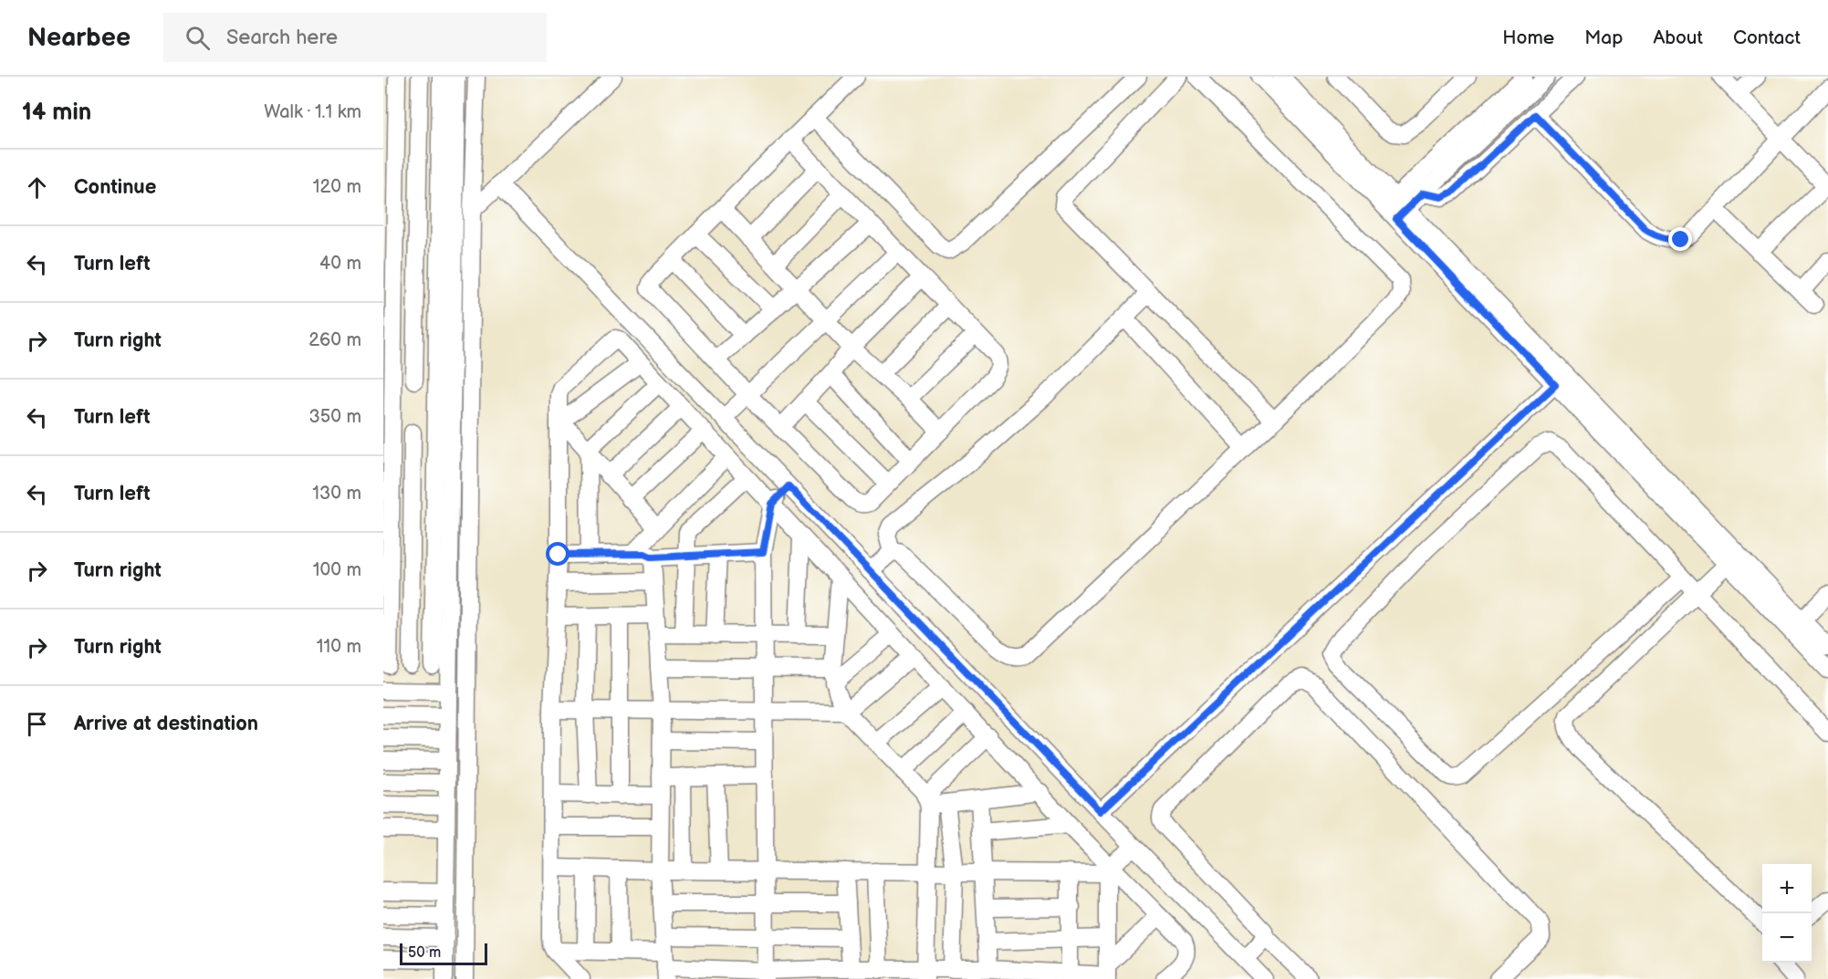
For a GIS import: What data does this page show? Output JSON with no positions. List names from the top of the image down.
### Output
{
  "scale_bar": "50 m",
  "page": {
    "header": "Nearbee",
    "search": "Search here",
    "nav": [
      "Home",
      "Map",
      "About",
      "Contact"
    ],
    "heading": ["14 min", "Walk · 1.1 km"],
    "list": [
      ["Continue", "120 m"],
      ["Turn left", "40 m"],
      ["Turn right", "260 m"],
      ["Turn left", "350 m"],
      ["Turn left", "130 m"],
      ["Turn right", "100 m"],
      ["Turn right", "110 m"],
      "Arrive at destination"
    ],
    "map_buttons": ["+", "−"],
    "scale": "50 m"
  }
}
